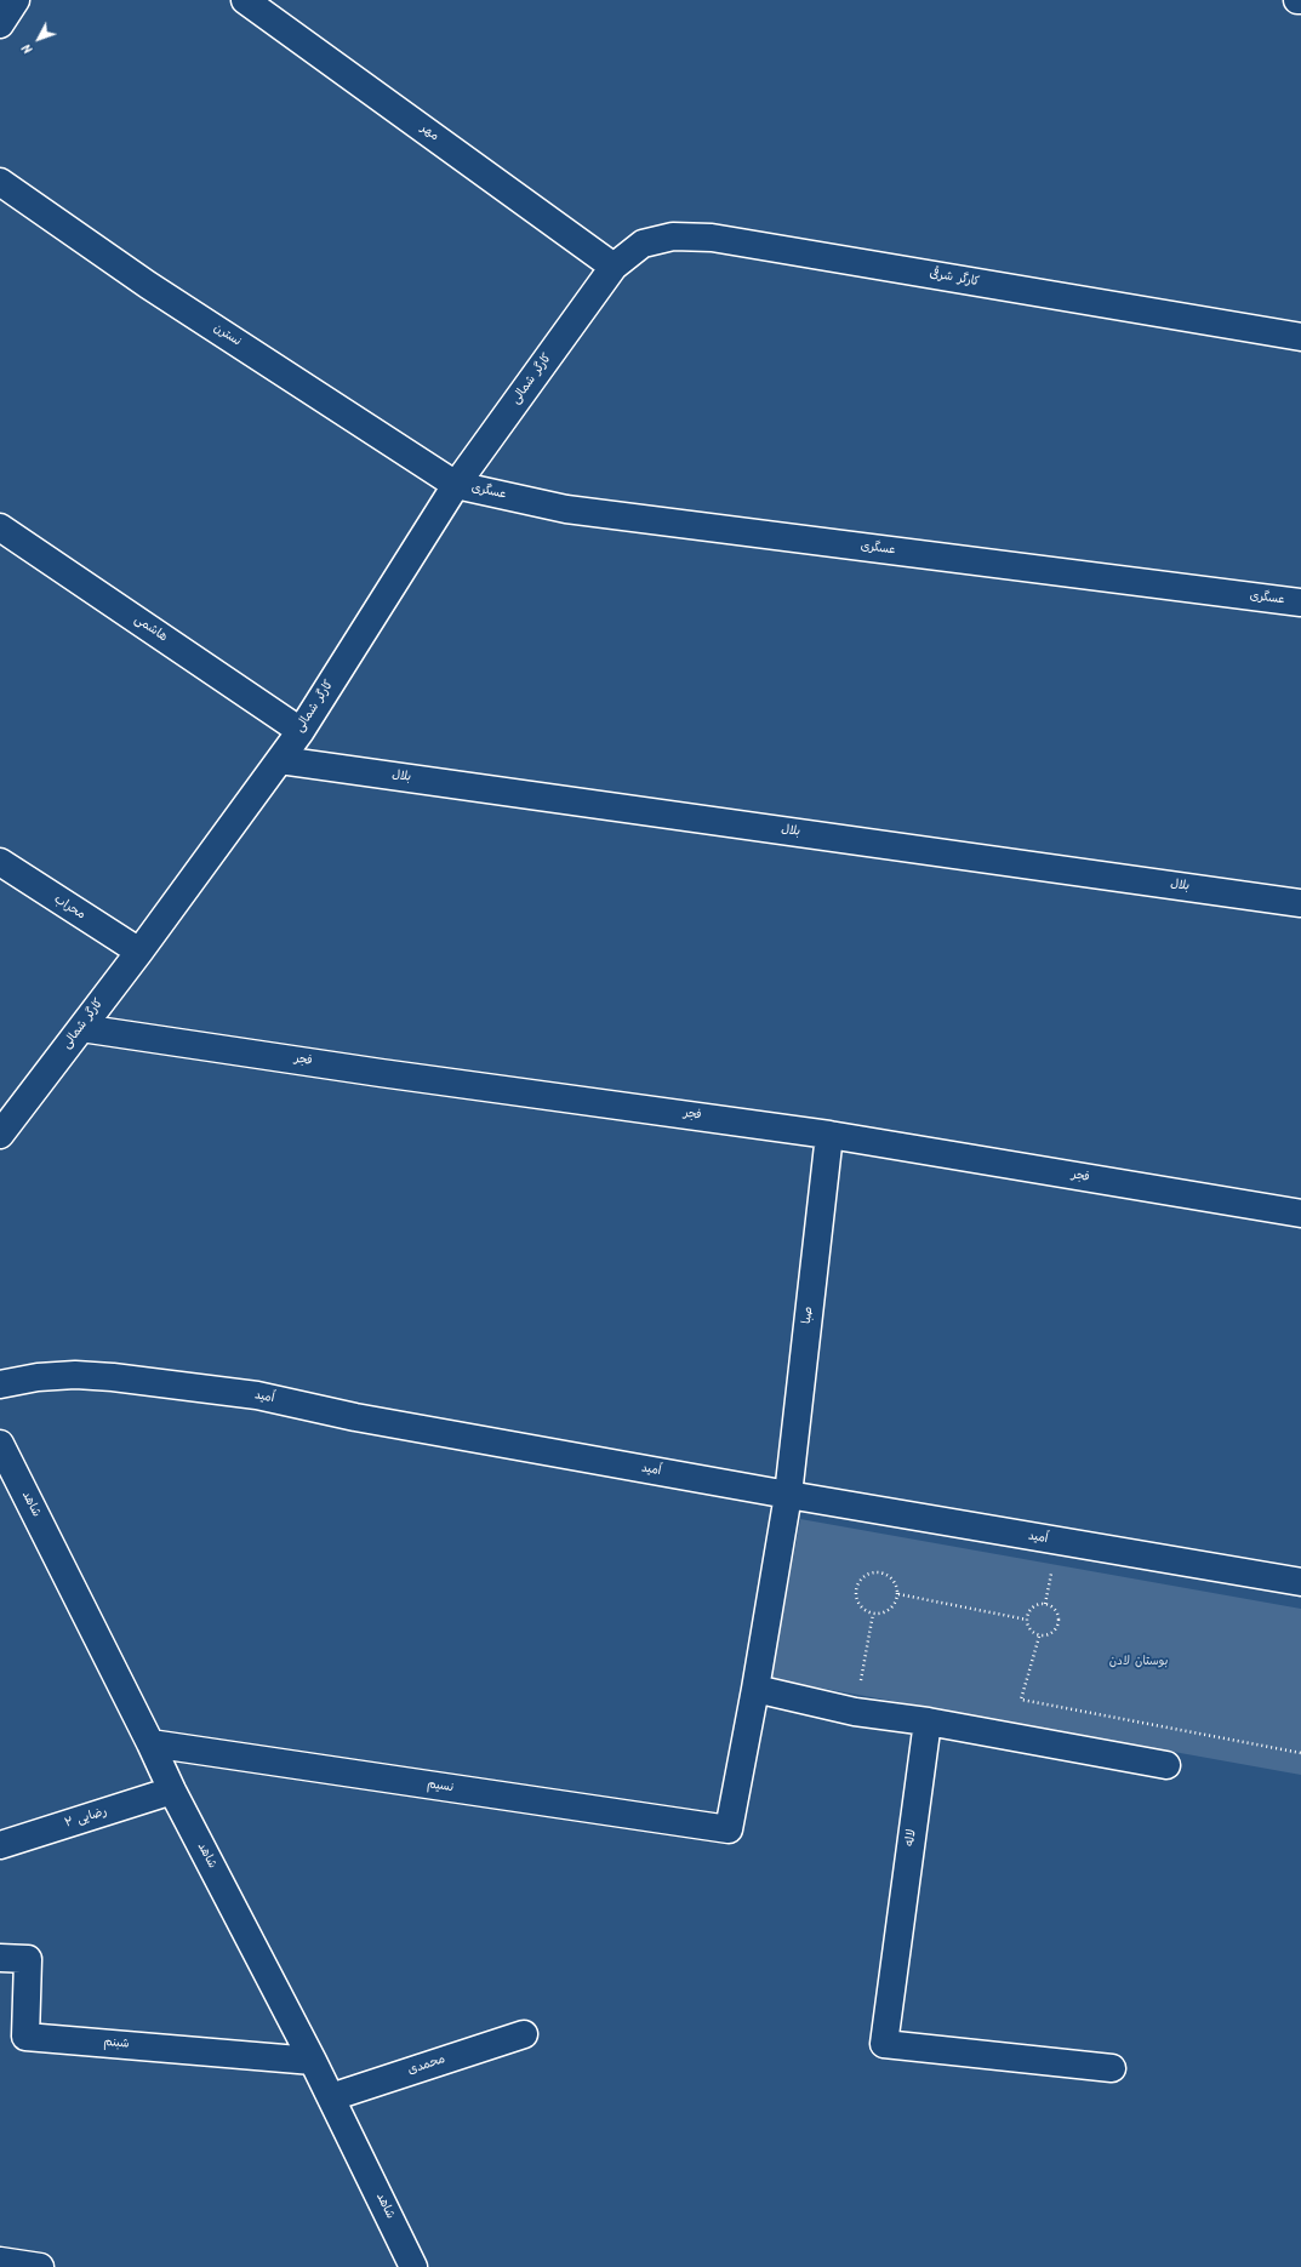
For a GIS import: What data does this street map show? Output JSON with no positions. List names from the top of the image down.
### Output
{
  "streets": {
    "street": [
      "مهر",
      "کارگر شرقی",
      "نسترن",
      "کارگر شمالی",
      "عسگری",
      "هاشمی",
      "بلال",
      "محراب",
      "فجر",
      "صبا",
      "اُمید",
      "شاهد",
      "نسیم",
      "رضایی ۲",
      "لاله",
      "شبنم",
      "محمدی"
    ]
  },
  "crossings": [
    ["مهر", "کارگر شرقی"],
    ["مهر", "کارگر شمالی"],
    ["کارگر شرقی", "کارگر شمالی"],
    ["نسترن", "کارگر شمالی"],
    ["نسترن", "عسگری"],
    ["کارگر شمالی", "عسگری"],
    ["کارگر شمالی", "هاشمی"],
    ["کارگر شمالی", "بلال"],
    ["کارگر شمالی", "محراب"],
    ["کارگر شمالی", "فجر"],
    ["فجر", "صبا"],
    ["صبا", "اُمید"],
    ["صبا", "نسیم"],
    ["شاهد", "نسیم"],
    ["شاهد", "رضایی ۲"],
    ["شاهد", "شبنم"],
    ["شاهد", "محمدی"]
  ],
  "parks": ["بوستان لادن"],
  "north": "bottom left"
}
